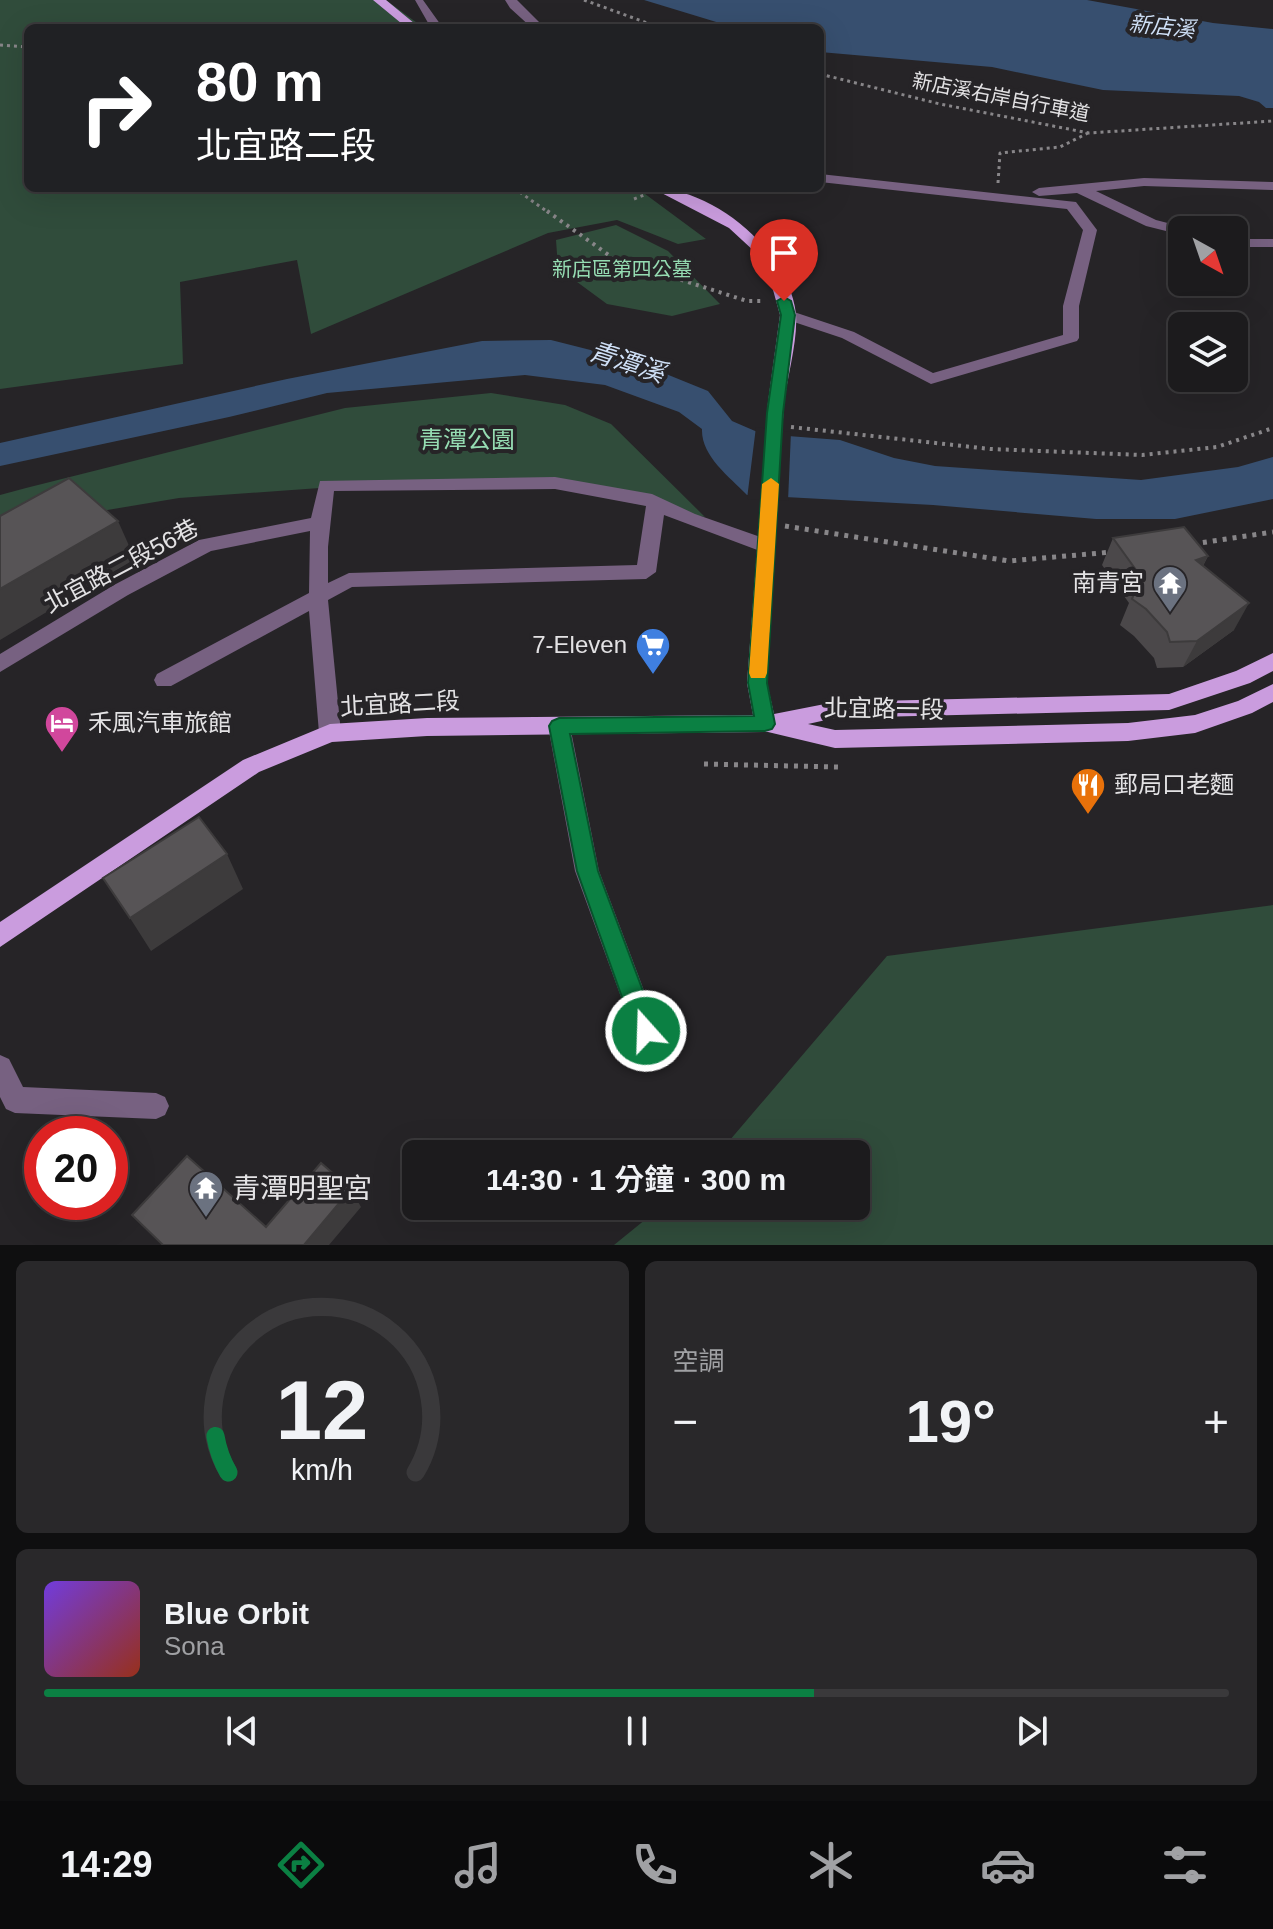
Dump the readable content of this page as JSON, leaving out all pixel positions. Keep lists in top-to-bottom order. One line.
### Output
{"streets":{"main road":["北宜路二段","北宜路一段"],"lane":["北宜路二段56巷"],"path":["新店溪右岸自行車道"]},"crossings":[["北宜路二段","北宜路一段"]],"water":["新店溪","青潭溪"],"parks":["新店區第四公墓","青潭公園"],"places":{"temple":["南青宮","青潭明聖宮"],"supermarket":["7-Eleven"],"hotel":["禾風汽車旅館"],"restaurant":["郵局口老麵"]},"north":"bottom right","page":{"turn":["80 m","北宜路二段"],"limit":"20","trip":"14:30 · 1 分鐘 · 300 m","tile":"空調","heat":["−","19°","+"],"song":["Blue Orbit","Sona"],"tabs":"14:29","gauge":["12","km/h"]}}
